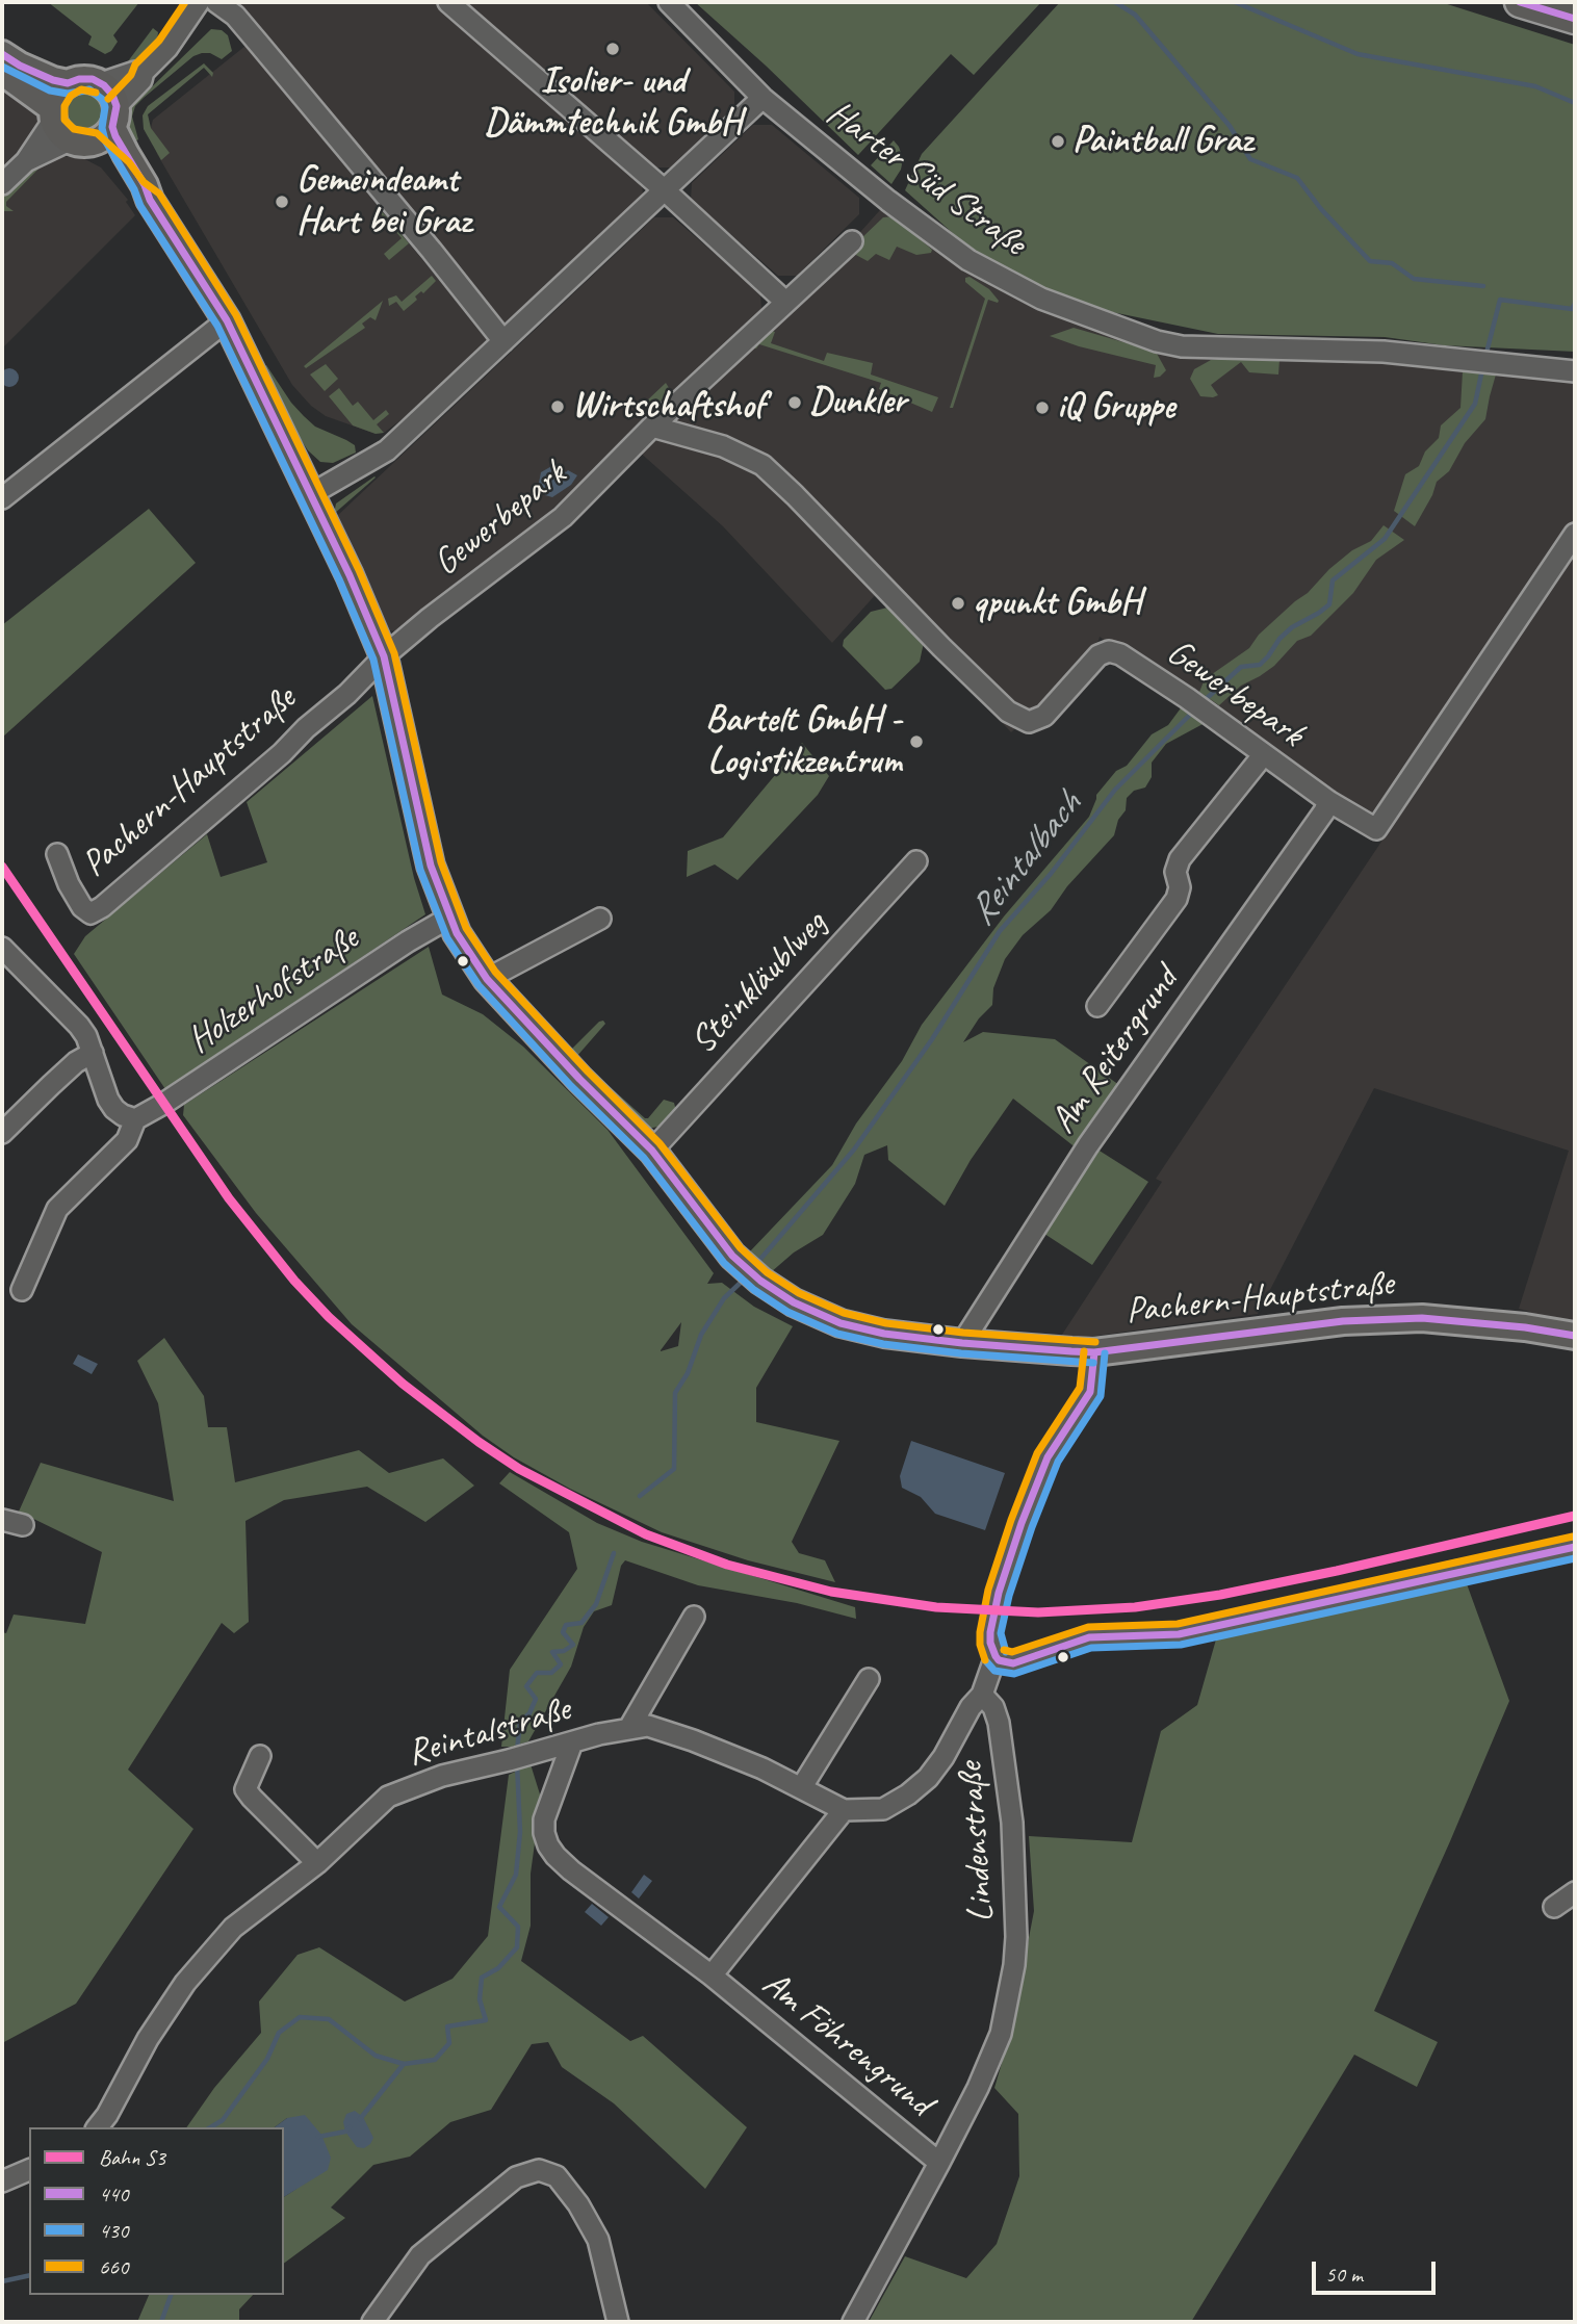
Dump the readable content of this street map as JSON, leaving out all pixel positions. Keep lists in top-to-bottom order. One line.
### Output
{"streets":{"main road":["Pachern-Hauptstraße"],"street":["Harter Süd Straße","Gewerbepark","Steinkläublweg","Holzerhofstraße","Am Reitergrund","Reintalstraße","Lindenstraße","Am Föhrengrund"]},"crossings":[["Gewerbepark","Pachern-Hauptstraße"],["Gewerbepark","Am Reitergrund"],["Pachern-Hauptstraße","Steinkläublweg"],["Pachern-Hauptstraße","Holzerhofstraße"],["Pachern-Hauptstraße","Am Reitergrund"],["Reintalstraße","Lindenstraße"],["Reintalstraße","Am Föhrengrund"],["Lindenstraße","Am Föhrengrund"]],"water":["Reintalbach"],"places":["Isolier- und Dämmtechnik GmbH","Paintball Graz","Gemeindeamt Hart bei Graz","Dunkler","Wirtschaftshof","iQ Gruppe","qpunkt GmbH","Bartelt GmbH - Logistikzentrum"],"lines":["transit line 440","transit line 660","transit line 430","rail line S3"],"legend":["Bahn S3","440","430","660"],"scale_bar":"50 m"}
